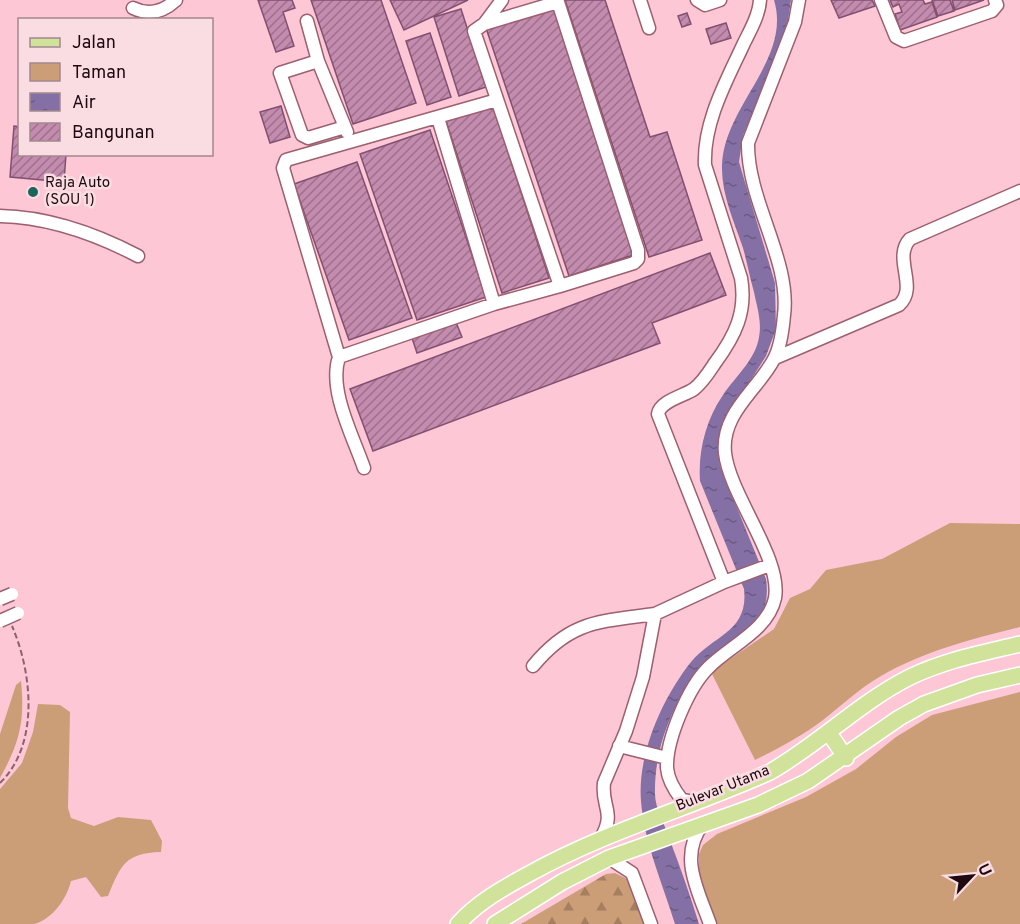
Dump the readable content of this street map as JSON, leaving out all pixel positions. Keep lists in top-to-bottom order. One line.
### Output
{"streets":{"main road":["Bulevar Utama"]},"places":["Raja Auto (SOU 1)"],"legend":["Jalan","Taman","Air","Bangunan"],"north":"top right"}
